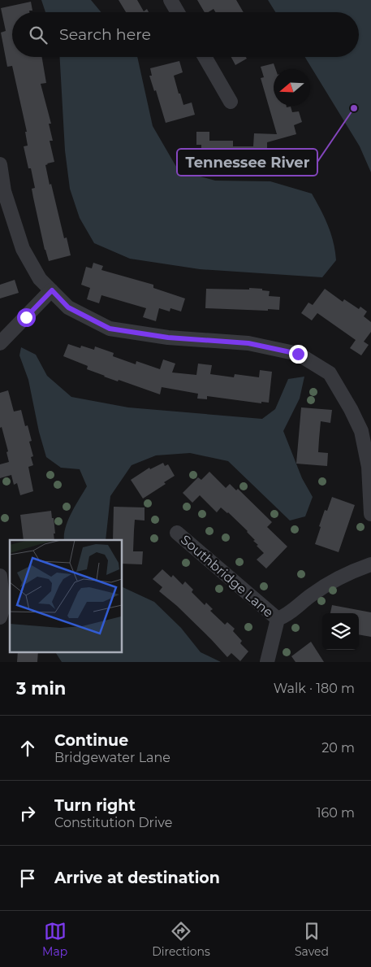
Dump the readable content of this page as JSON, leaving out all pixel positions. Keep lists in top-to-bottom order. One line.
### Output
{"streets":{"street":["Southbridge Lane"]},"places":["Tennessee River"],"north":"left","page":{"search":"Search here","heading":["3 min","Walk · 180 m"],"list":[["Continue","Bridgewater Lane","20 m"],["Turn right","Constitution Drive","160 m"],"Arrive at destination"],"nav":["Map","Directions","Saved"]}}
